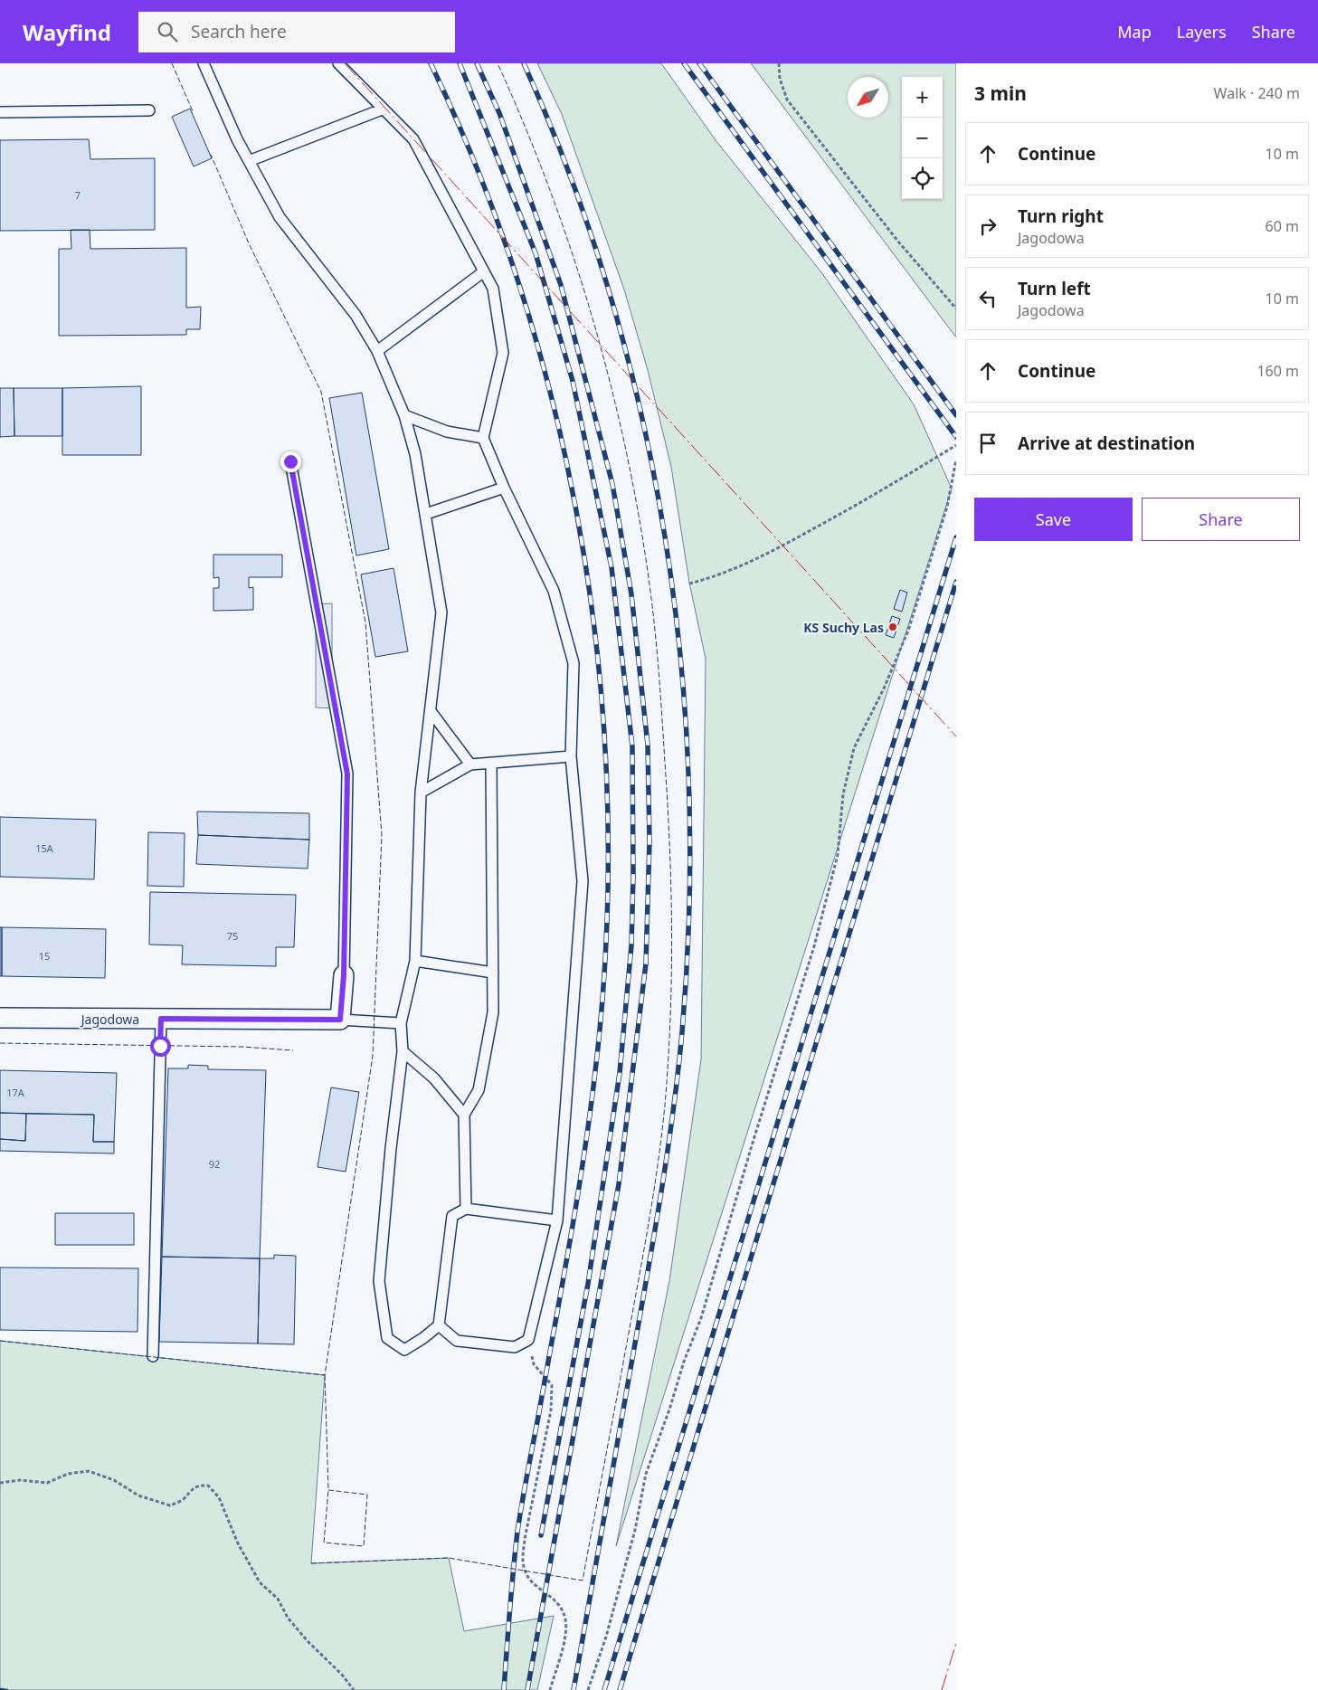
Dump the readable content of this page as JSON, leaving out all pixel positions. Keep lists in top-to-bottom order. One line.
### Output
{"streets":{"street":["Jagodowa"]},"places":["KS Suchy Las"],"house_numbers":["7","15A","75","15","17A","92"],"north":"bottom left","page":{"header":"Wayfind","search":"Search here","nav":["Map","Layers","Share"],"heading":["3 min","Walk · 240 m"],"map_buttons":["+","−"],"list":[["Continue","10 m"],["Turn right","Jagodowa","60 m"],["Turn left","Jagodowa","10 m"],["Continue","160 m"],"Arrive at destination"],"buttons":["Save","Share"]}}
